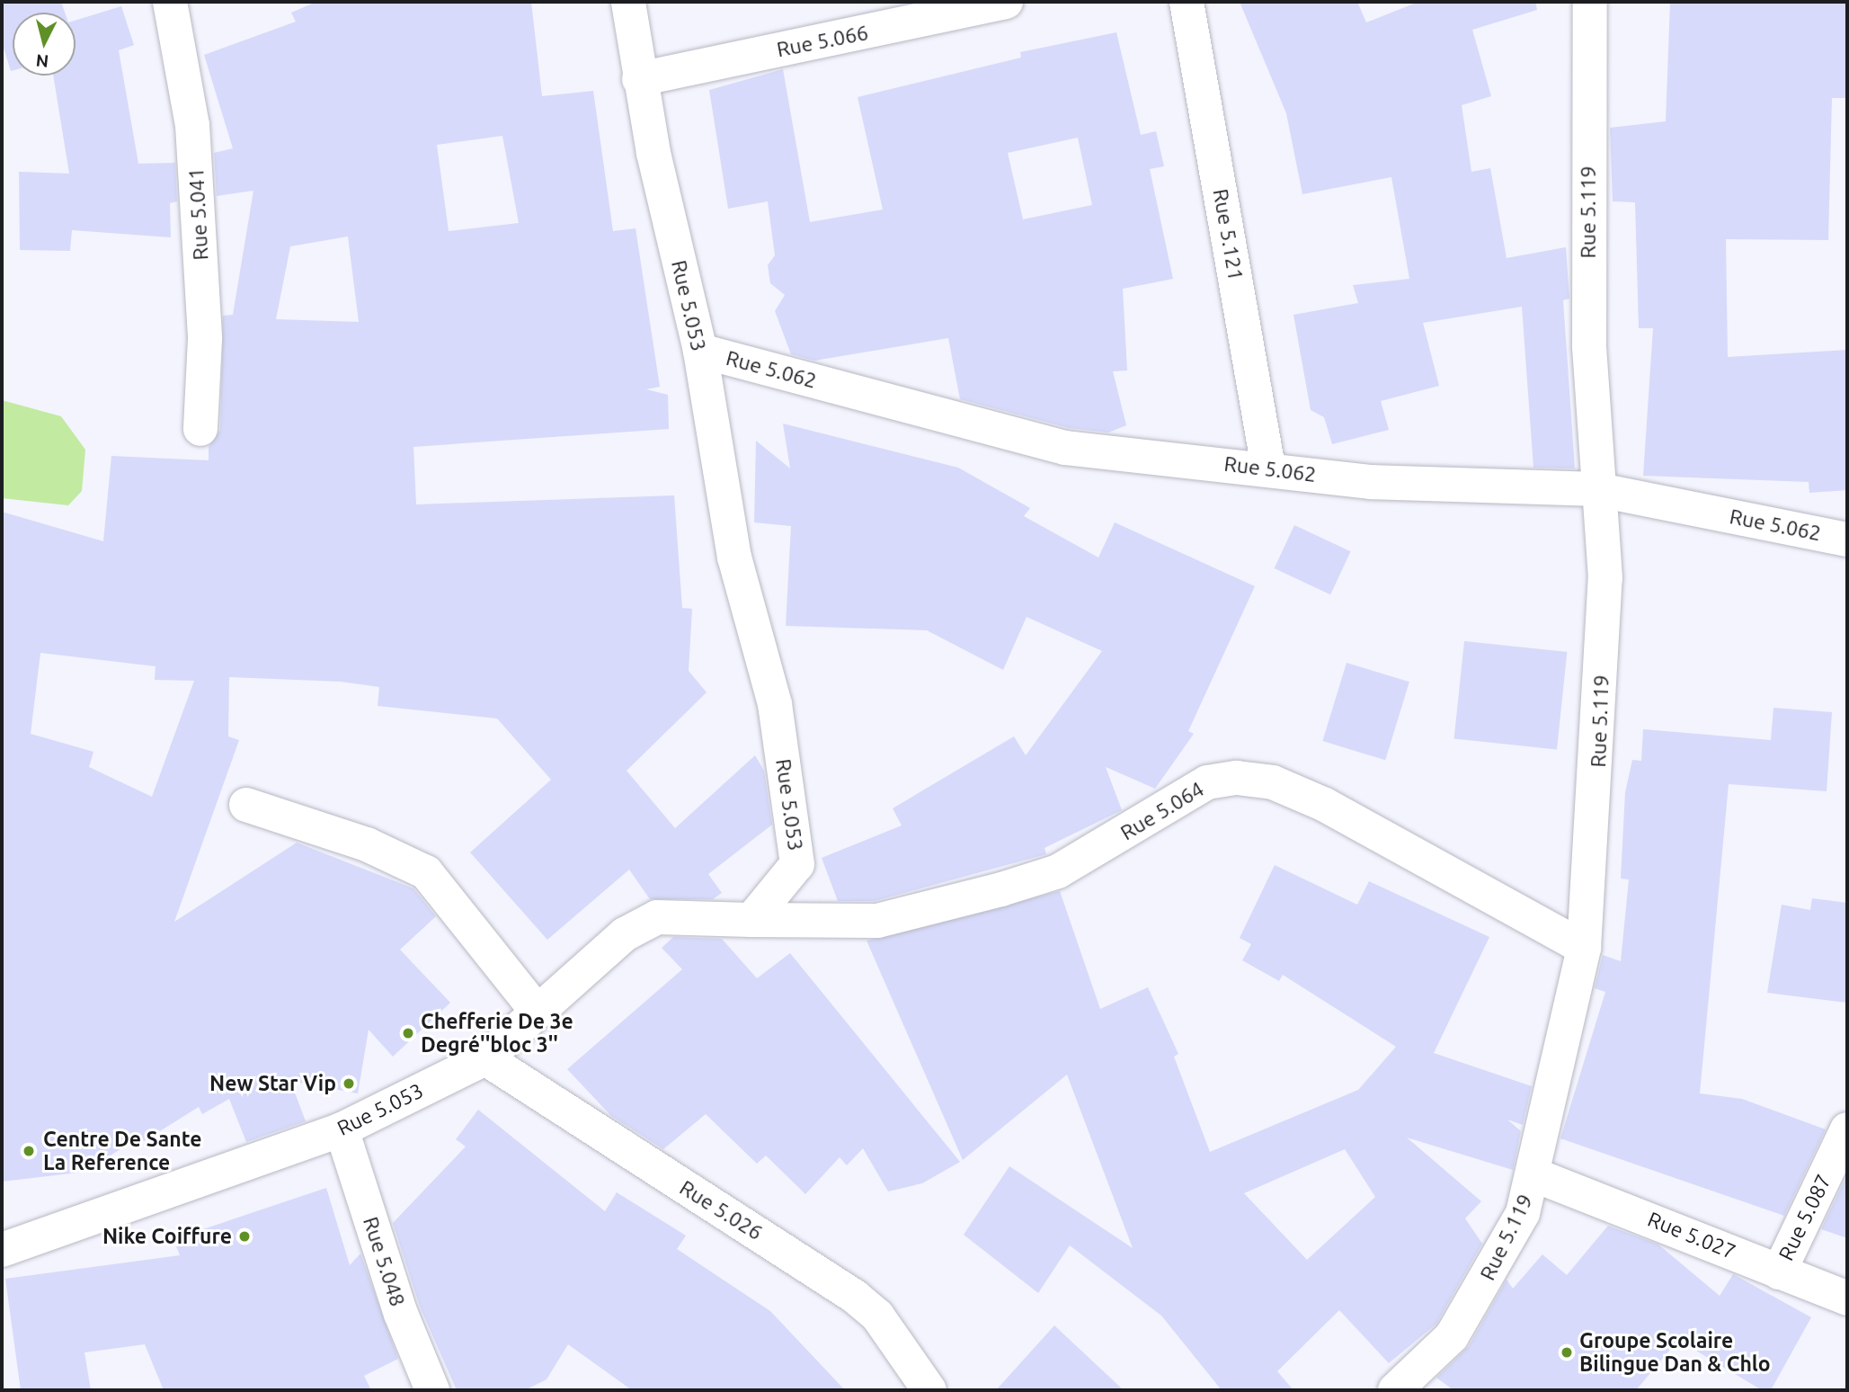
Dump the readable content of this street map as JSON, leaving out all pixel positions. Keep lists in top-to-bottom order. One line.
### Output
{"streets":{"street":["Rue 5.066","Rue 5.119","Rue 5.041","Rue 5.121","Rue 5.053","Rue 5.062","Rue 5.064","Rue 5.026","Rue 5.087","Rue 5.027","Rue 5.048"]},"crossings":[["Rue 5.066","Rue 5.053"],["Rue 5.119","Rue 5.062"],["Rue 5.119","Rue 5.064"],["Rue 5.119","Rue 5.027"],["Rue 5.121","Rue 5.062"],["Rue 5.053","Rue 5.062"],["Rue 5.053","Rue 5.064"],["Rue 5.053","Rue 5.026"],["Rue 5.053","Rue 5.048"],["Rue 5.087","Rue 5.027"]],"places":["Chefferie De 3e Degré''bloc 3''","New Star Vip","Centre De Sante La Reference","Nike Coiffure","Groupe Scolaire Bilingue Dan & Chlo"],"north":"bottom"}
